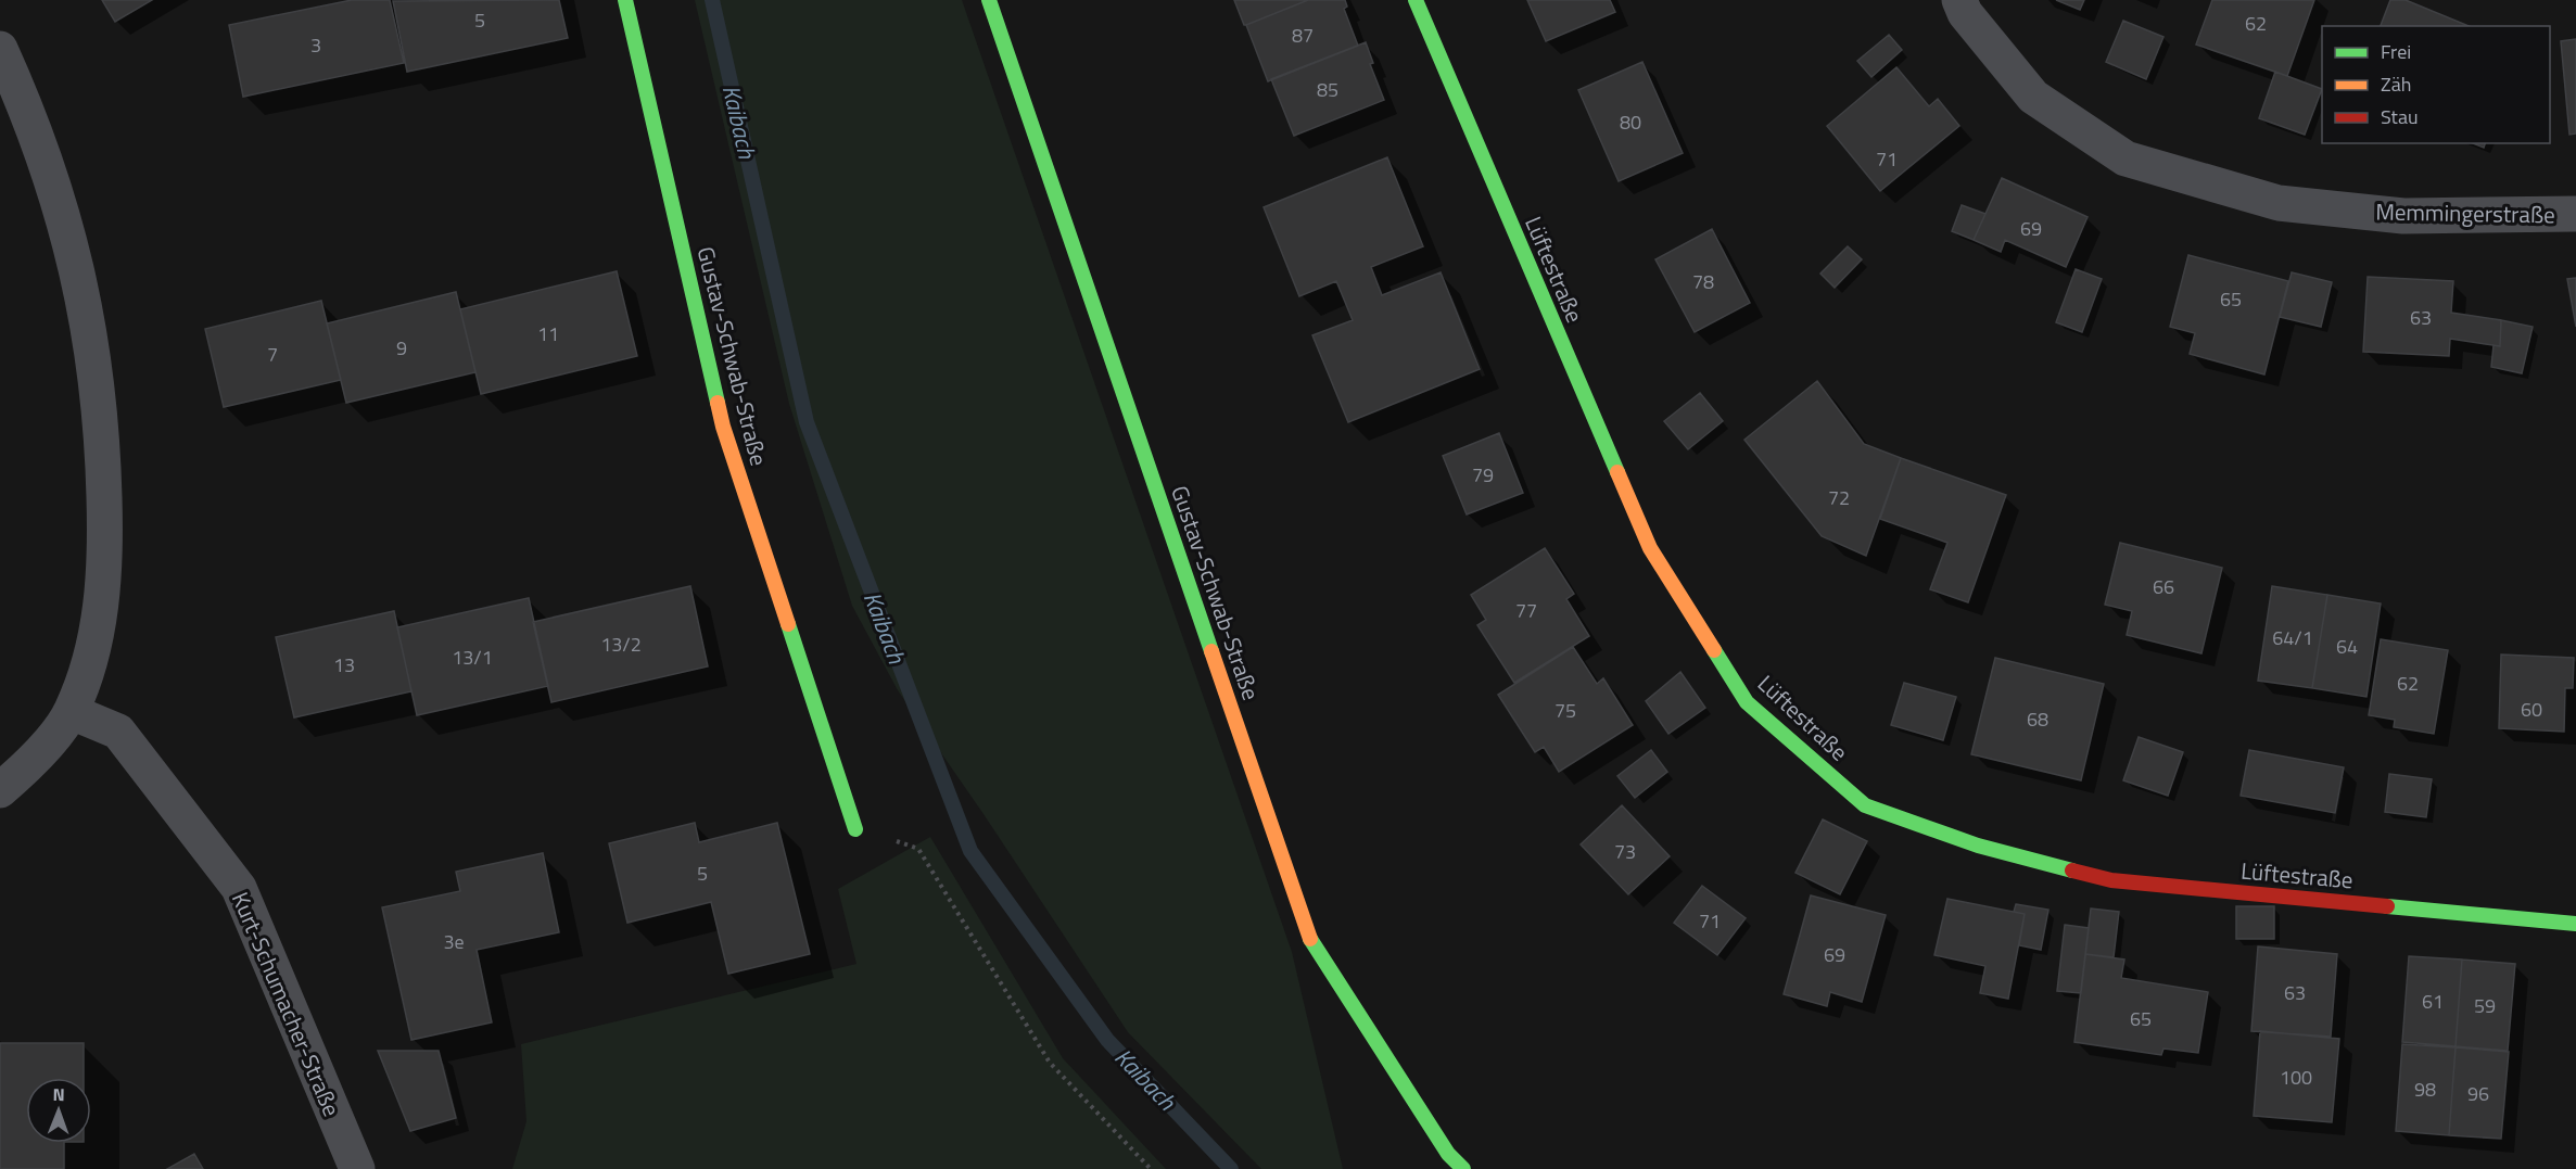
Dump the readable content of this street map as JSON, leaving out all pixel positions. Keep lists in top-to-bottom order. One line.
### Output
{"streets":{"street":["Memmingerstraße","Lüftestraße","Gustav-Schwab-Straße","Kurt-Schumacher-Straße"]},"water":["Kaibach"],"house_numbers":["5","62","87","3","85","80","71","69","78","65","63","11","9","7","79","72","66","77","64/1","13/2","64","13/1","13","62","60","75","68","73","5","71","3e","69","63","61","59","65","100","98","96"],"legend":["Frei","Zäh","Stau"],"north":"top"}
